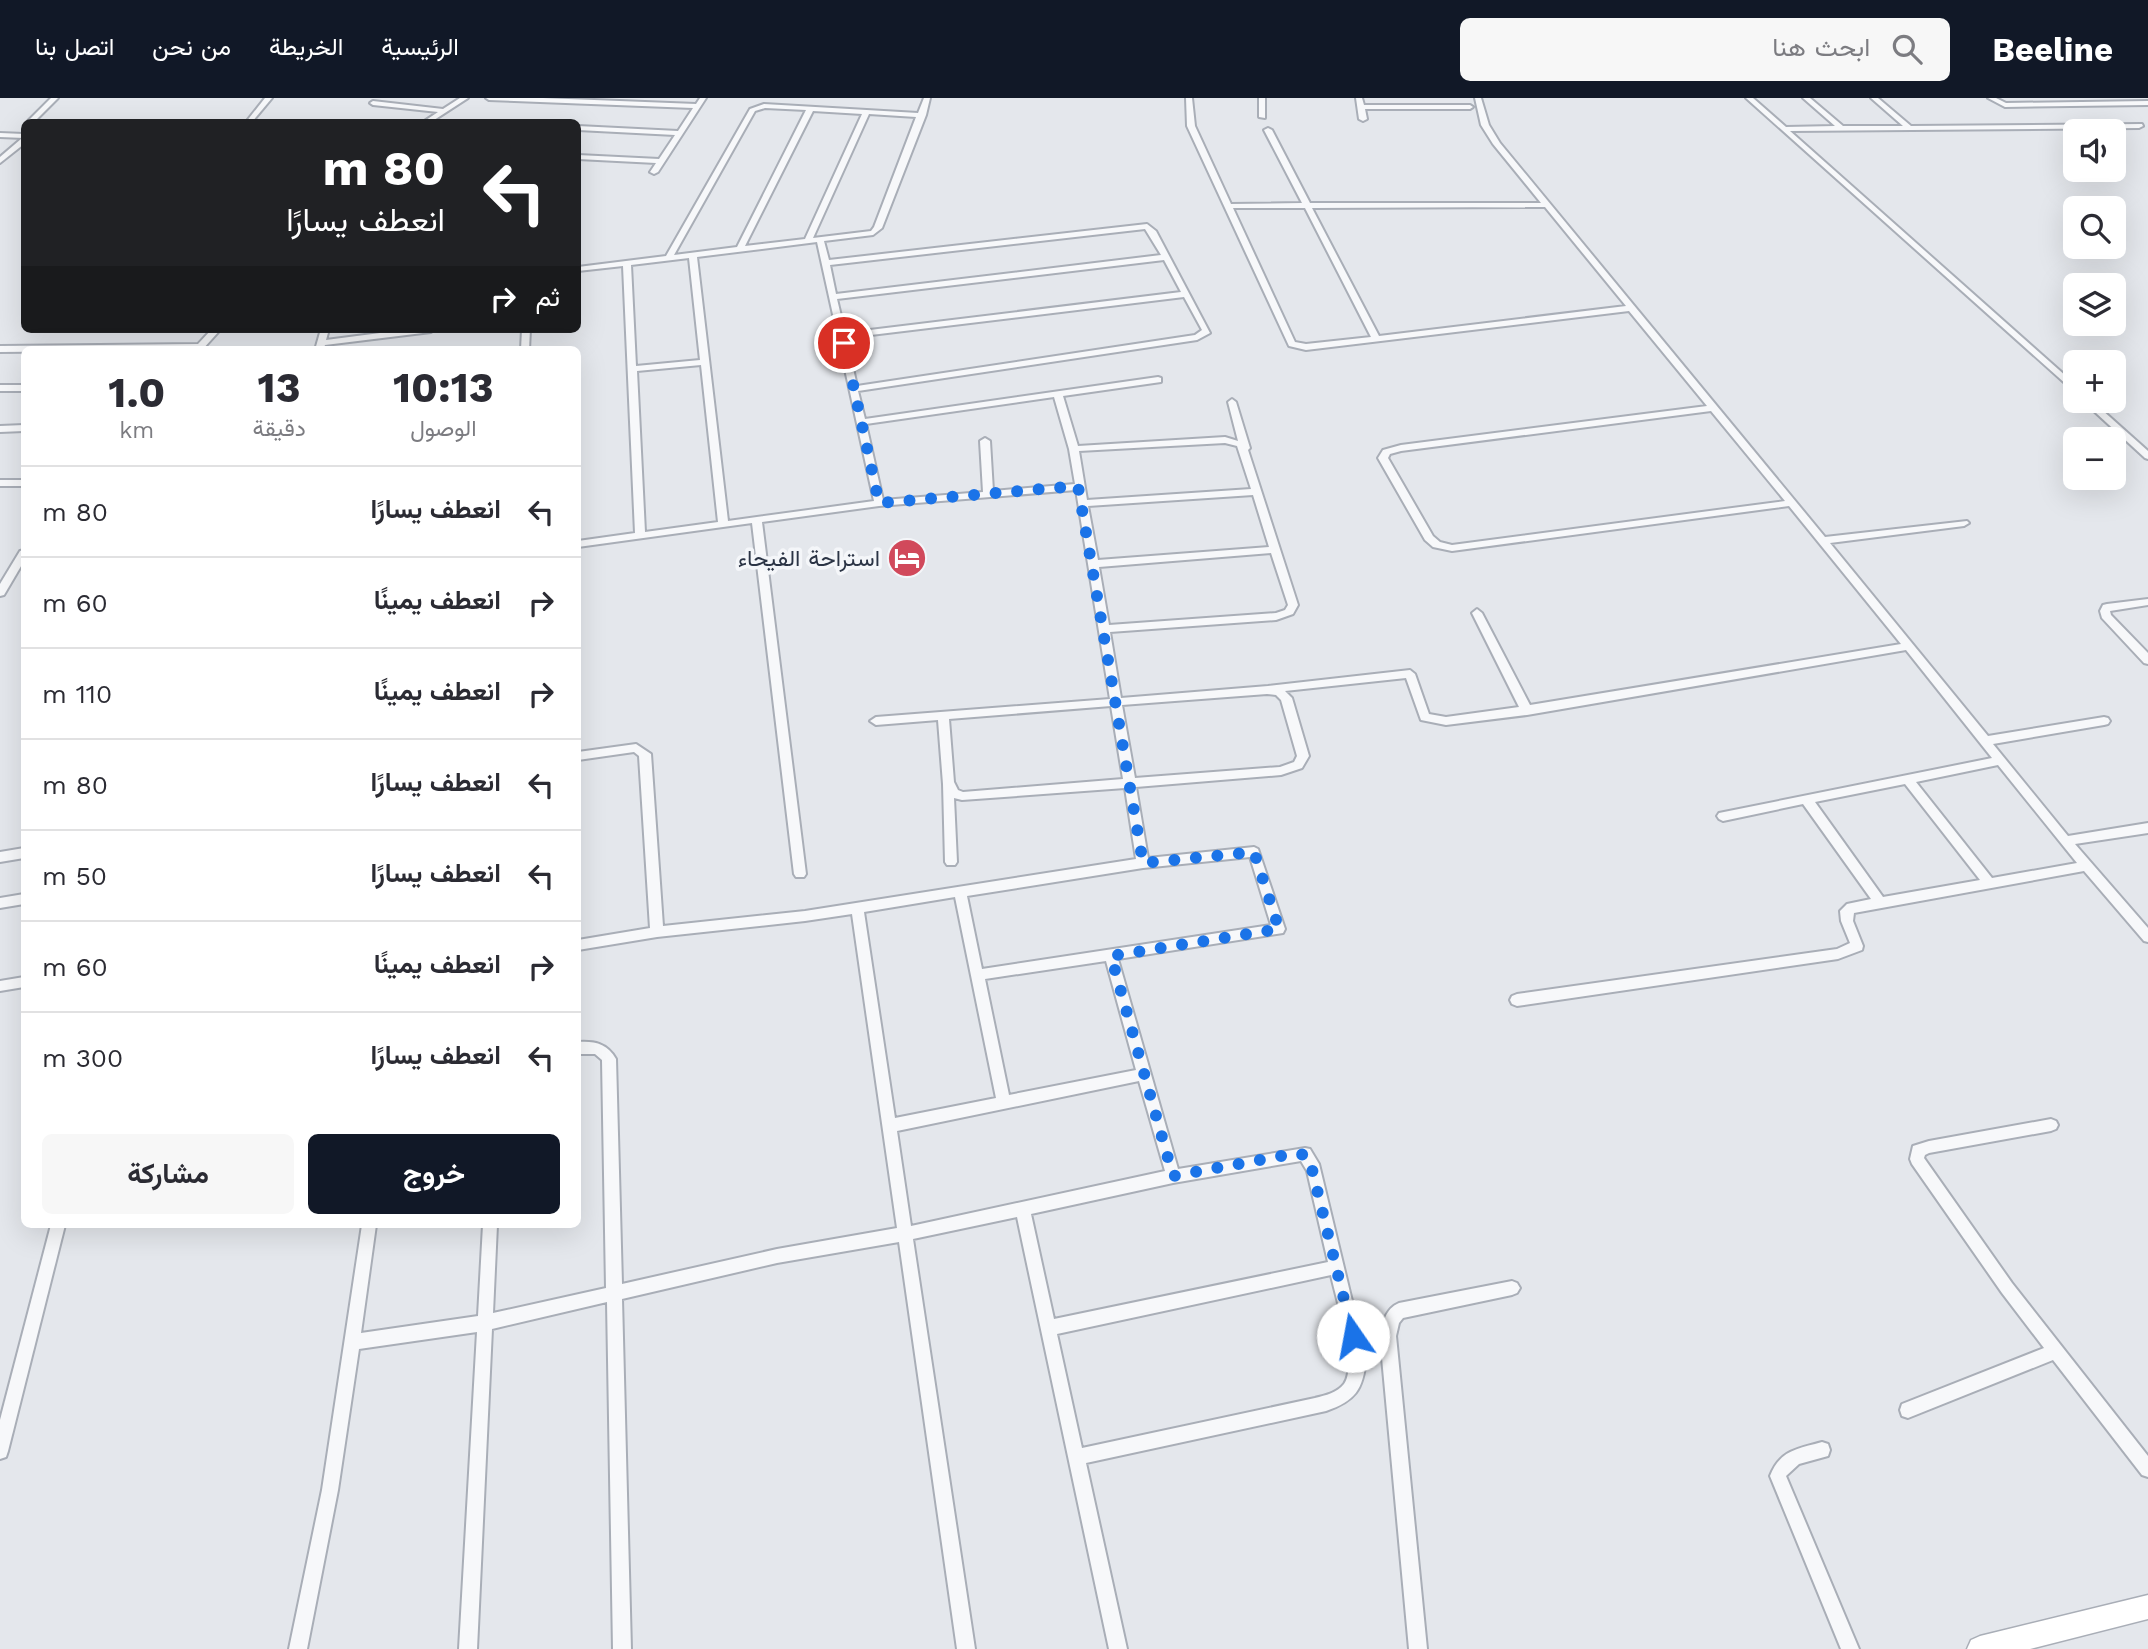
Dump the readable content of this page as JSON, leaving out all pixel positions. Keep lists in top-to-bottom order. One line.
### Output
{"places":{"hotel":["استراحة الفيحاء"]},"page":{"header":"Beeline","search":"ابحث هنا","nav":["الرئيسية","الخريطة","من نحن","اتصل بنا"],"map_buttons":["+","−"],"turn":["80 m","انعطف يسارًا"],"then":"ثم","eta":["10:13","الوصول","13","دقيقة","1.0","km"],"list":[{"name":"انعطف يسارًا","value":"80 m"},{"name":"انعطف يمينًا","value":"60 m"},{"name":"انعطف يمينًا","value":"110 m"},{"name":"انعطف يسارًا","value":"80 m"},{"name":"انعطف يسارًا","value":"50 m"},{"name":"انعطف يمينًا","value":"60 m"},{"name":"انعطف يسارًا","value":"300 m"}],"buttons":["خروج","مشاركة"]}}
